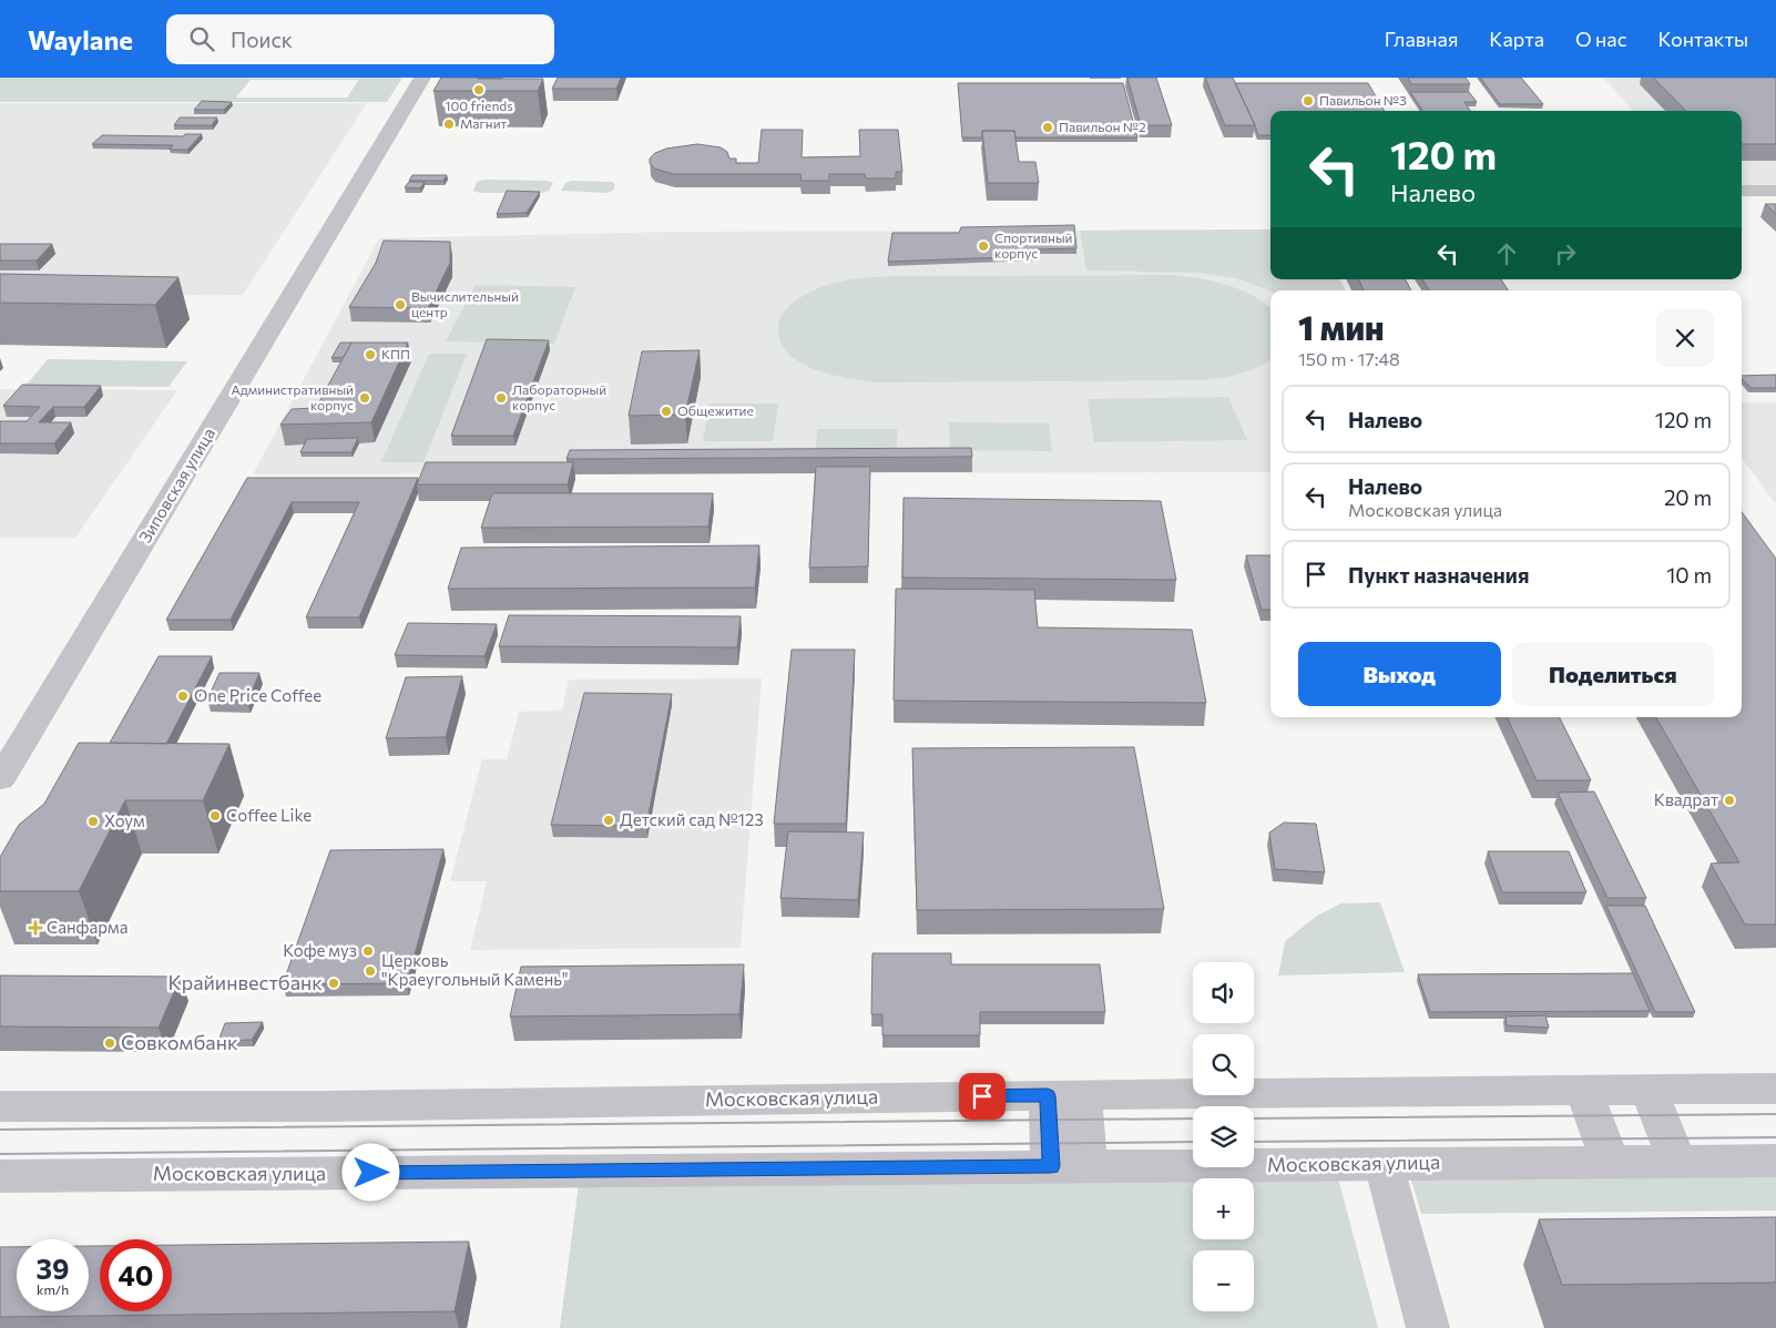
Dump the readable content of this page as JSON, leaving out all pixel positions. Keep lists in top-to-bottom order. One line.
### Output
{"streets":{"street":["Зиповская улица","Московская улица"]},"places":{"other":["100 friends","Павильон №3","Магнит","Павильон №2","Спортивный корпус","Вычислительный центр","КПП","Административный корпус","Лабораторный корпус","Общежитие","One Price Coffee","Квадрат","Coffee Like","Детский сад №123","Хоум","Кофе муз","Церковь \"Краеугольный Камень\"","Крайинвестбанк","Совкомбанк"],"health":["Санфарма"]},"page":{"header":"Waylane","search":"Поиск","nav":["Главная","Карта","О нас","Контакты"],"turn":["120 m","Налево"],"heading":["1 мин","150 m · 17:48"],"list":[{"name":"Налево","value":"120 m"},{"name":"Налево","note":"Московская улица","value":"20 m"},{"name":"Пункт назначения","value":"10 m"}],"buttons":["Выход","Поделиться"],"map_buttons":["+","−"],"speed":"39 km/h","limit":"40"}}
